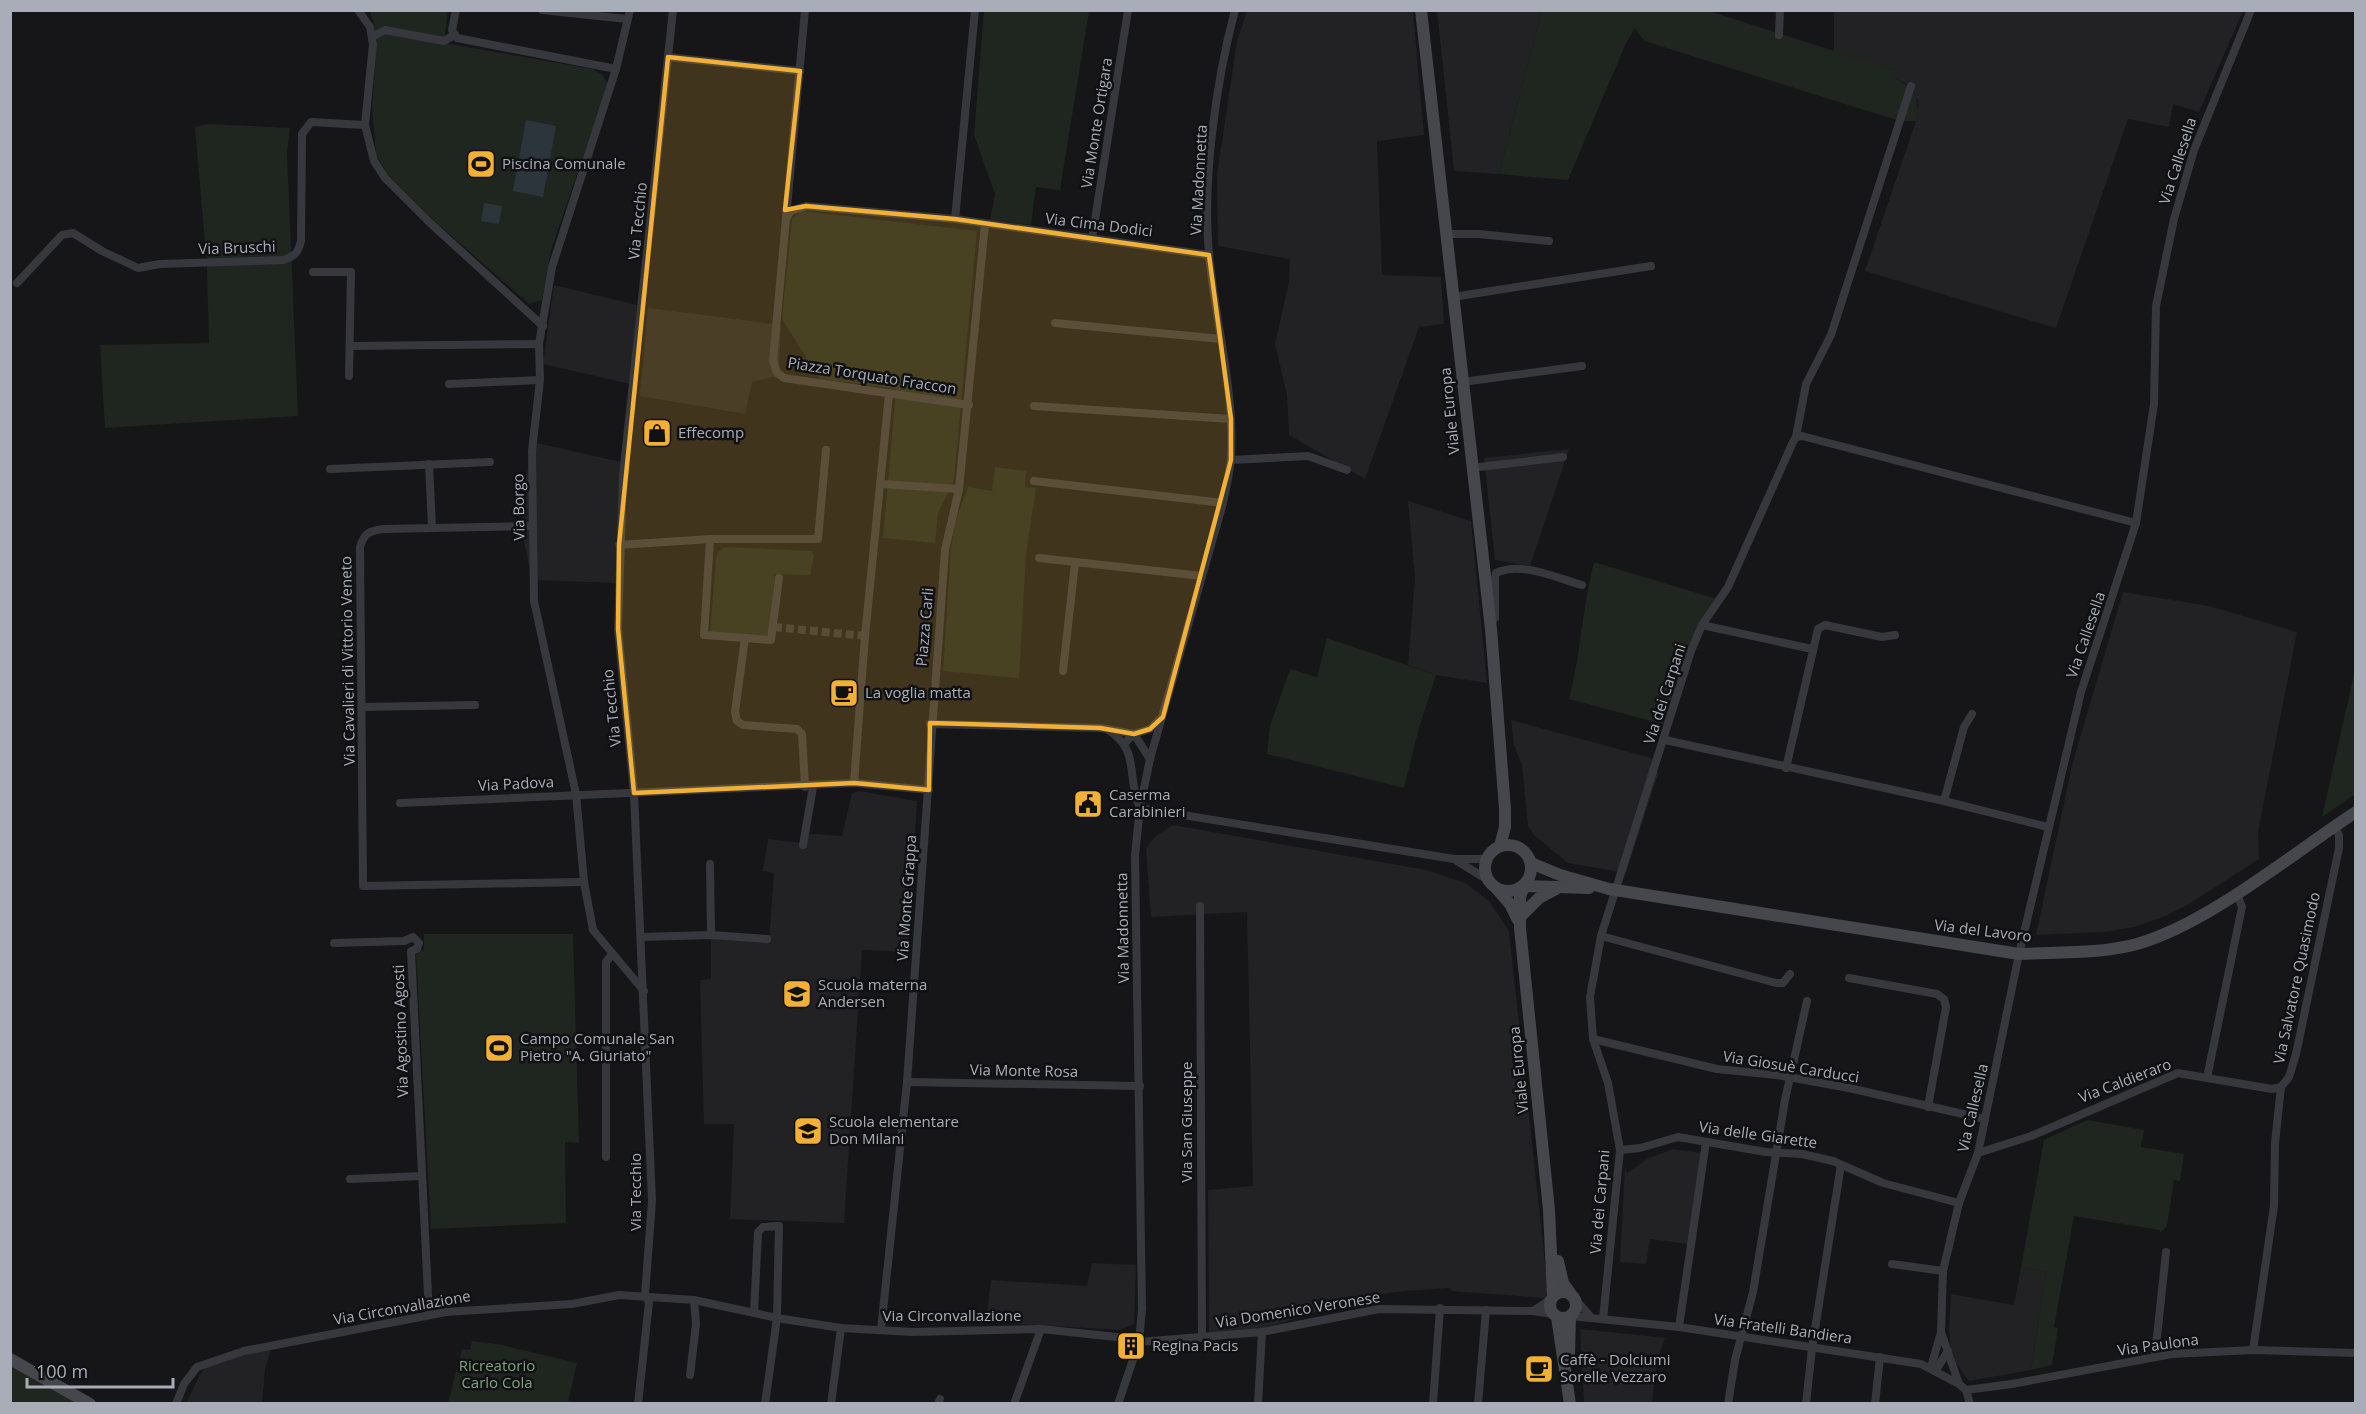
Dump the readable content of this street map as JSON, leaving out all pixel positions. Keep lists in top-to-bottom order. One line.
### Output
{"streets":{"main road":["Viale Europa","Via del Lavoro"],"street":["Via Monte Ortigara","Via Callesella","Via Madonnetta","Via Tecchio","Via Cima Dodici","Via Bruschi","Piazza Torquato Fraccon","Via Borgo","Piazza Carli","Via Cavalieri di Vittorio Veneto","Via dei Carpani","Via Padova","Via Monte Grappa","Via Salvatore Quasimodo","Via Agostino Agosti","Via Giosuè Carducci","Via Monte Rosa","Via Caldieraro","Via San Giuseppe","Via delle Giarette","Via Circonvallazione","Via Domenico Veronese","Via Fratelli Bandiera","Via Paulona"]},"crossings":[["Via Monte Ortigara","Via Cima Dodici"],["Via Callesella","Via del Lavoro"],["Via Callesella","Via Giosuè Carducci"],["Via Callesella","Via Caldieraro"],["Via Callesella","Via delle Giarette"],["Via Callesella","Via Fratelli Bandiera"],["Via Callesella","Via Paulona"],["Via Madonnetta","Via Cima Dodici"],["Via Madonnetta","Via Monte Rosa"],["Via Madonnetta","Via Domenico Veronese"],["Via Tecchio","Via Borgo"],["Via Tecchio","Via Padova"],["Via Tecchio","Via Circonvallazione"],["Via Cima Dodici","Piazza Torquato Fraccon"],["Piazza Torquato Fraccon","Piazza Carli"],["Viale Europa","Via del Lavoro"],["Via Borgo","Via Cavalieri di Vittorio Veneto"],["Via Borgo","Via Padova"],["Piazza Carli","Via Monte Grappa"],["Via dei Carpani","Via del Lavoro"],["Via dei Carpani","Via Giosuè Carducci"],["Via dei Carpani","Via delle Giarette"],["Via dei Carpani","Via Fratelli Bandiera"],["Via Monte Grappa","Via Monte Rosa"],["Via Monte Grappa","Via Circonvallazione"],["Via del Lavoro","Via Salvatore Quasimodo"],["Via Salvatore Quasimodo","Via Caldieraro"],["Via Salvatore Quasimodo","Via Paulona"],["Via Agostino Agosti","Via Circonvallazione"],["Via San Giuseppe","Via Domenico Veronese"],["Via Circonvallazione","Via Domenico Veronese"],["Via Domenico Veronese","Via Fratelli Bandiera"],["Via Fratelli Bandiera","Via Paulona"]],"parks":["Ricreatorio Carlo Cola"],"places":{"sports":["Piscina Comunale","Campo Comunale San Pietro \"A. Giuriato\""],"shop":["Effecomp"],"cafe":["La voglia matta","Caffè - Dolciumi Sorelle Vezzaro"],"public building":["Caserma Carabinieri"],"school or university":["Scuola materna Andersen","Scuola elementare Don Milani"],"building":["Regina Pacis"]},"scale_bar":"100 m"}
